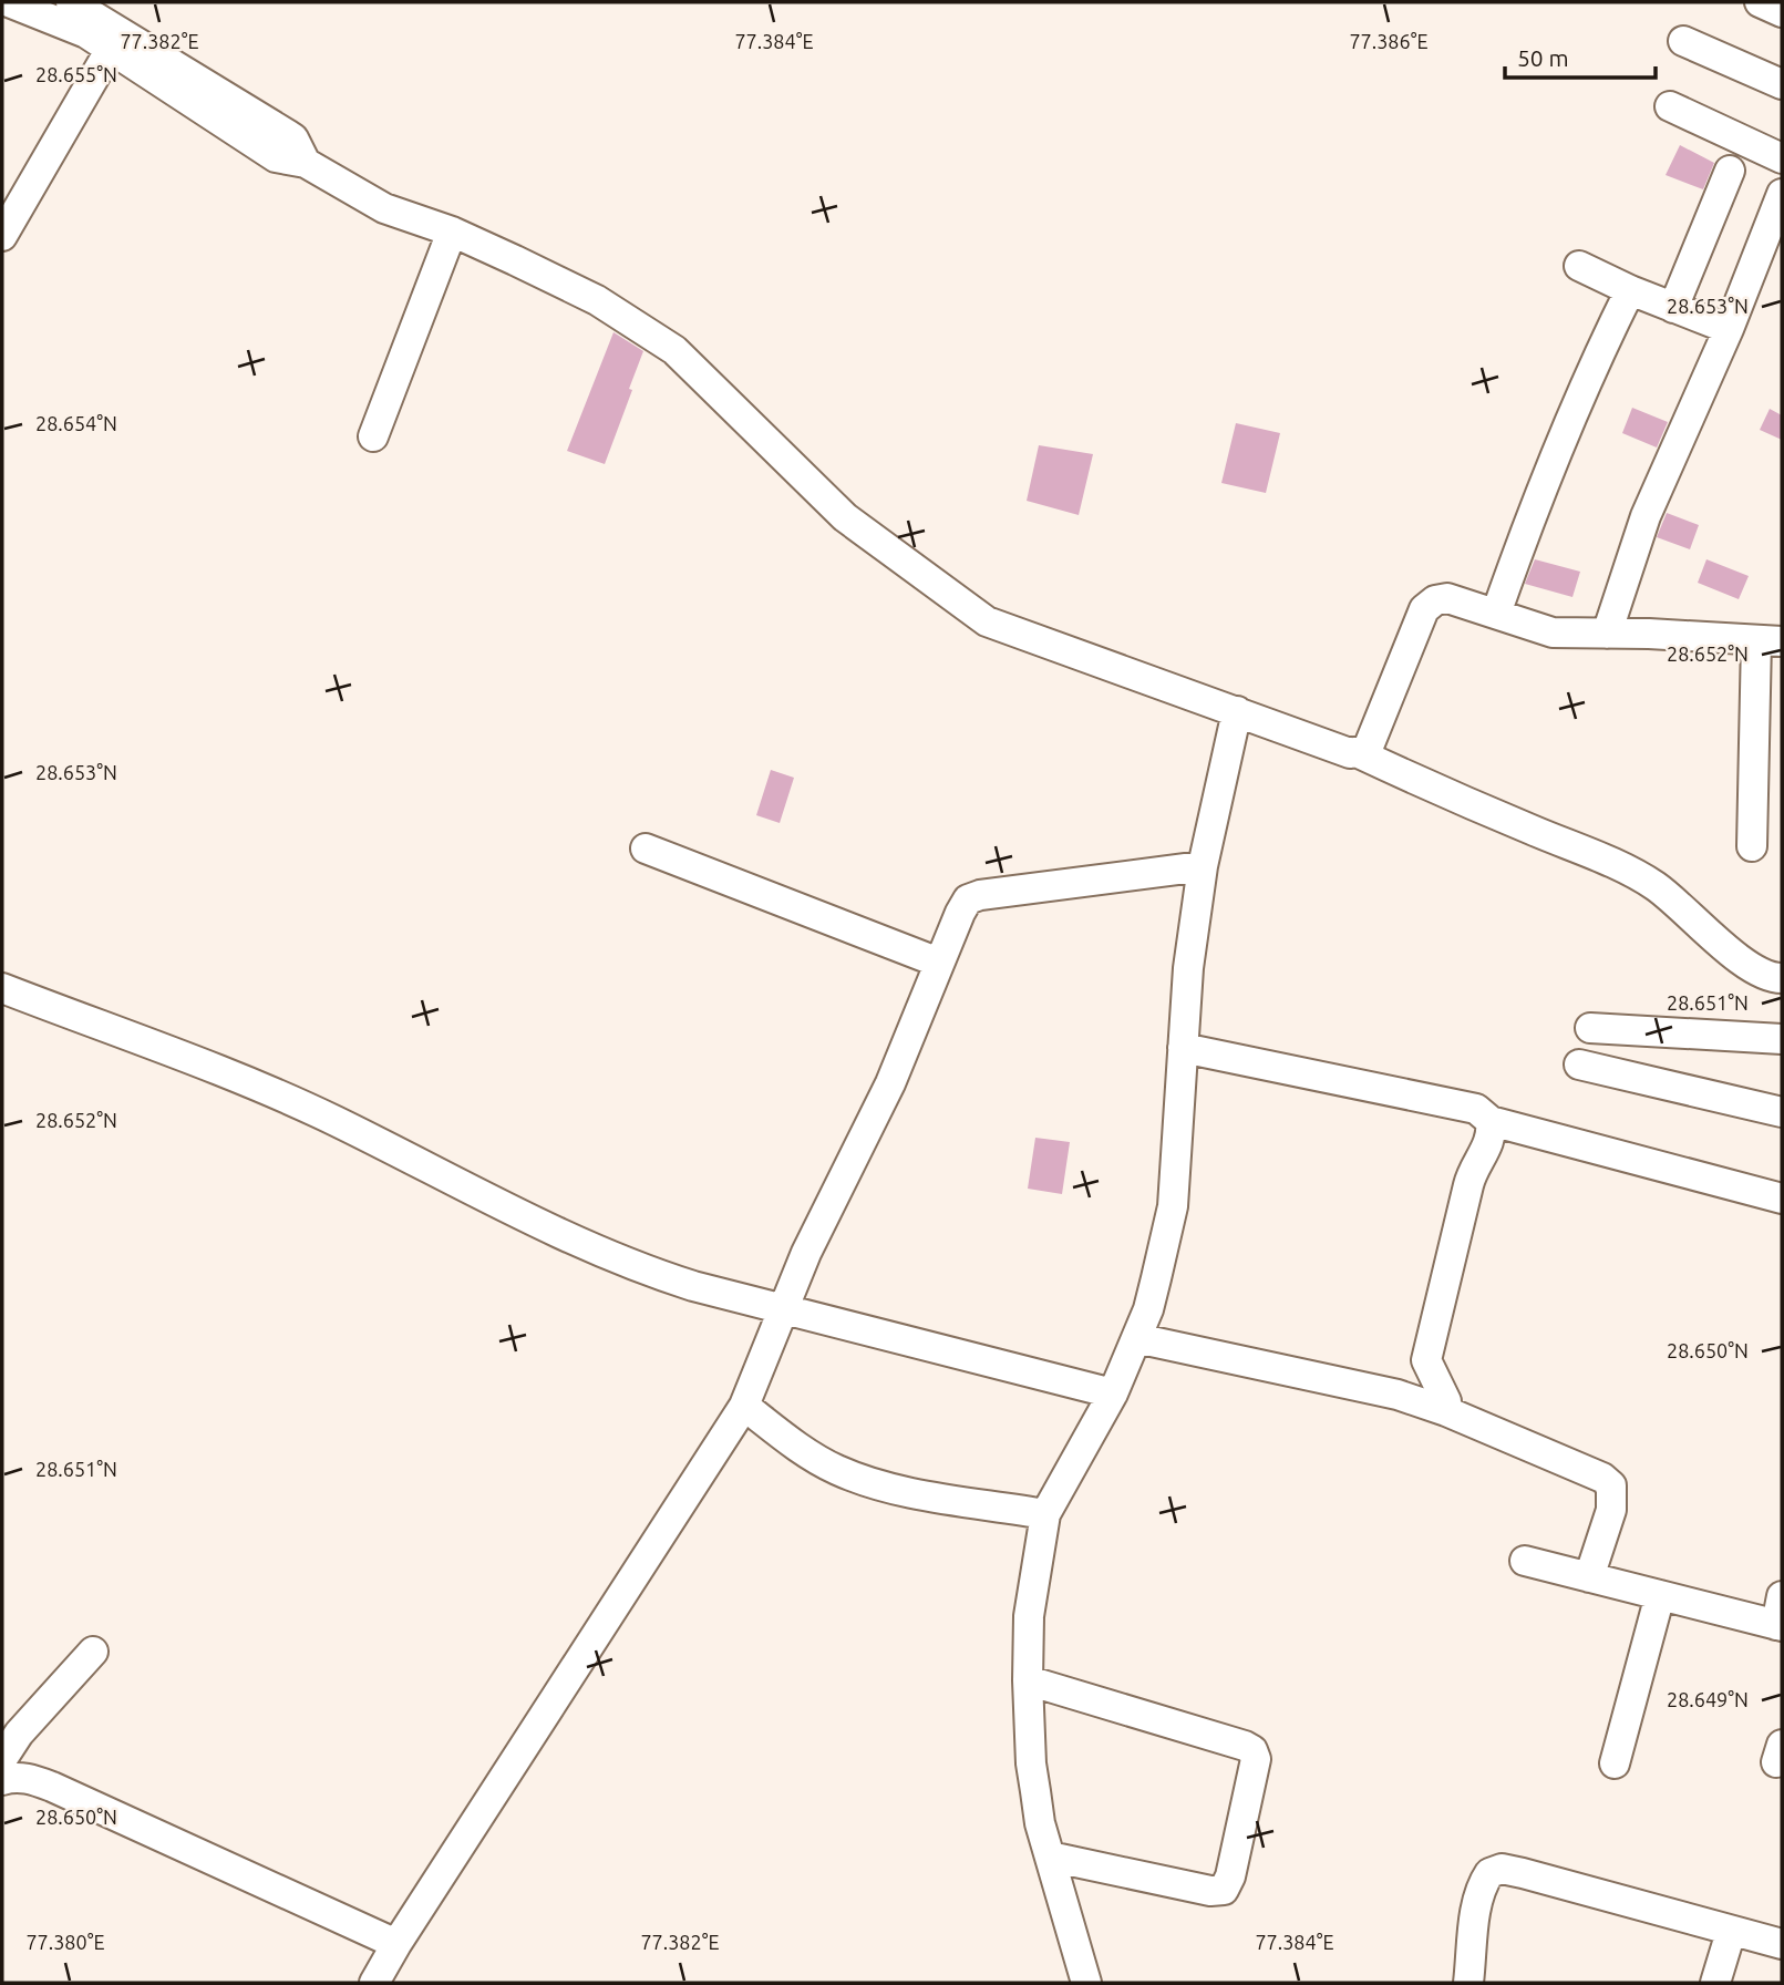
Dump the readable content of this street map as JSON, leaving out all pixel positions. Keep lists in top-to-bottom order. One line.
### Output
{"scale_bar":"50 m","coordinates":["77.382°E","77.384°E","77.386°E","28.655°N","28.653°N","28.654°N","28.652°N","28.651°N","28.650°N","28.649°N","77.380°E"]}
